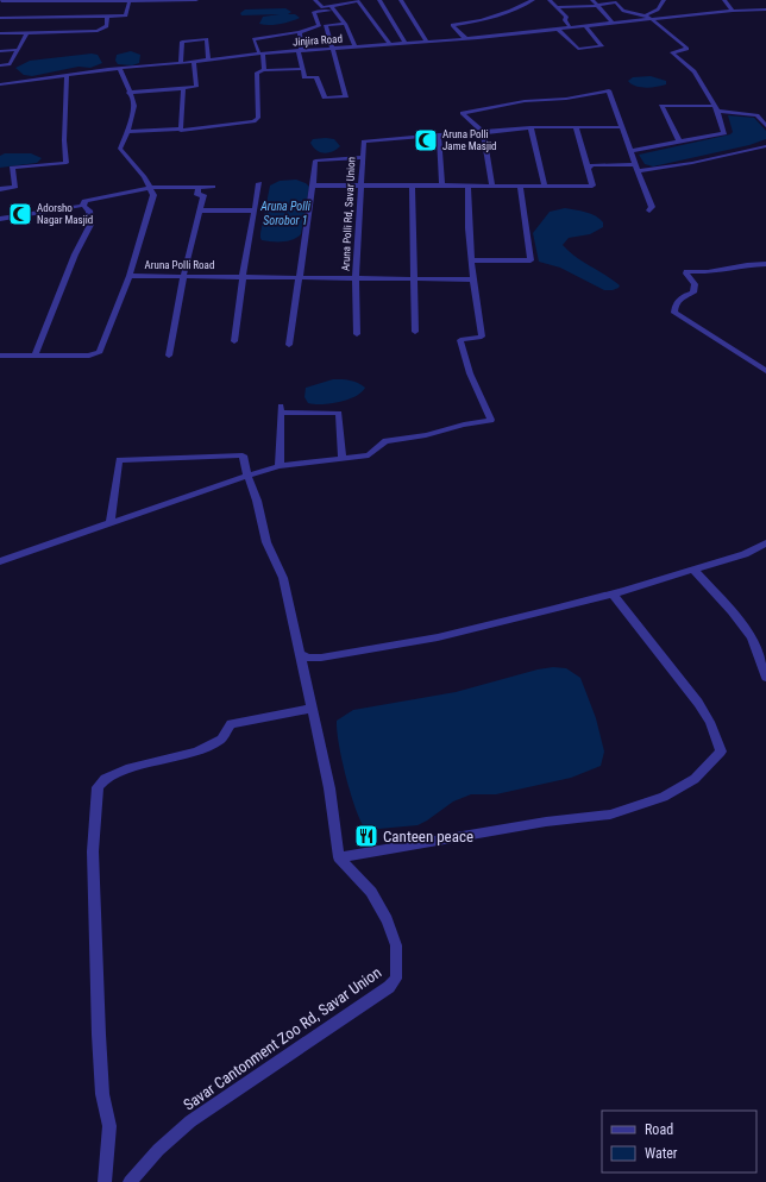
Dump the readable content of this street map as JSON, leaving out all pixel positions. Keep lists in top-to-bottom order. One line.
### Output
{"streets":{"street":["Jinjira Road","Aruna Polli Rd, Savar Union","Aruna Polli Road","Savar Cantonment Zoo Rd, Savar Union"]},"crossings":[["Aruna Polli Rd, Savar Union","Aruna Polli Road"]],"water":["Aruna Polli Sorobor 1"],"places":{"mosque":["Aruna Polli Jame Masjid","Adorsho Nagar Masjid"],"restaurant":["Canteen peace"]},"legend":["Road","Water"]}
